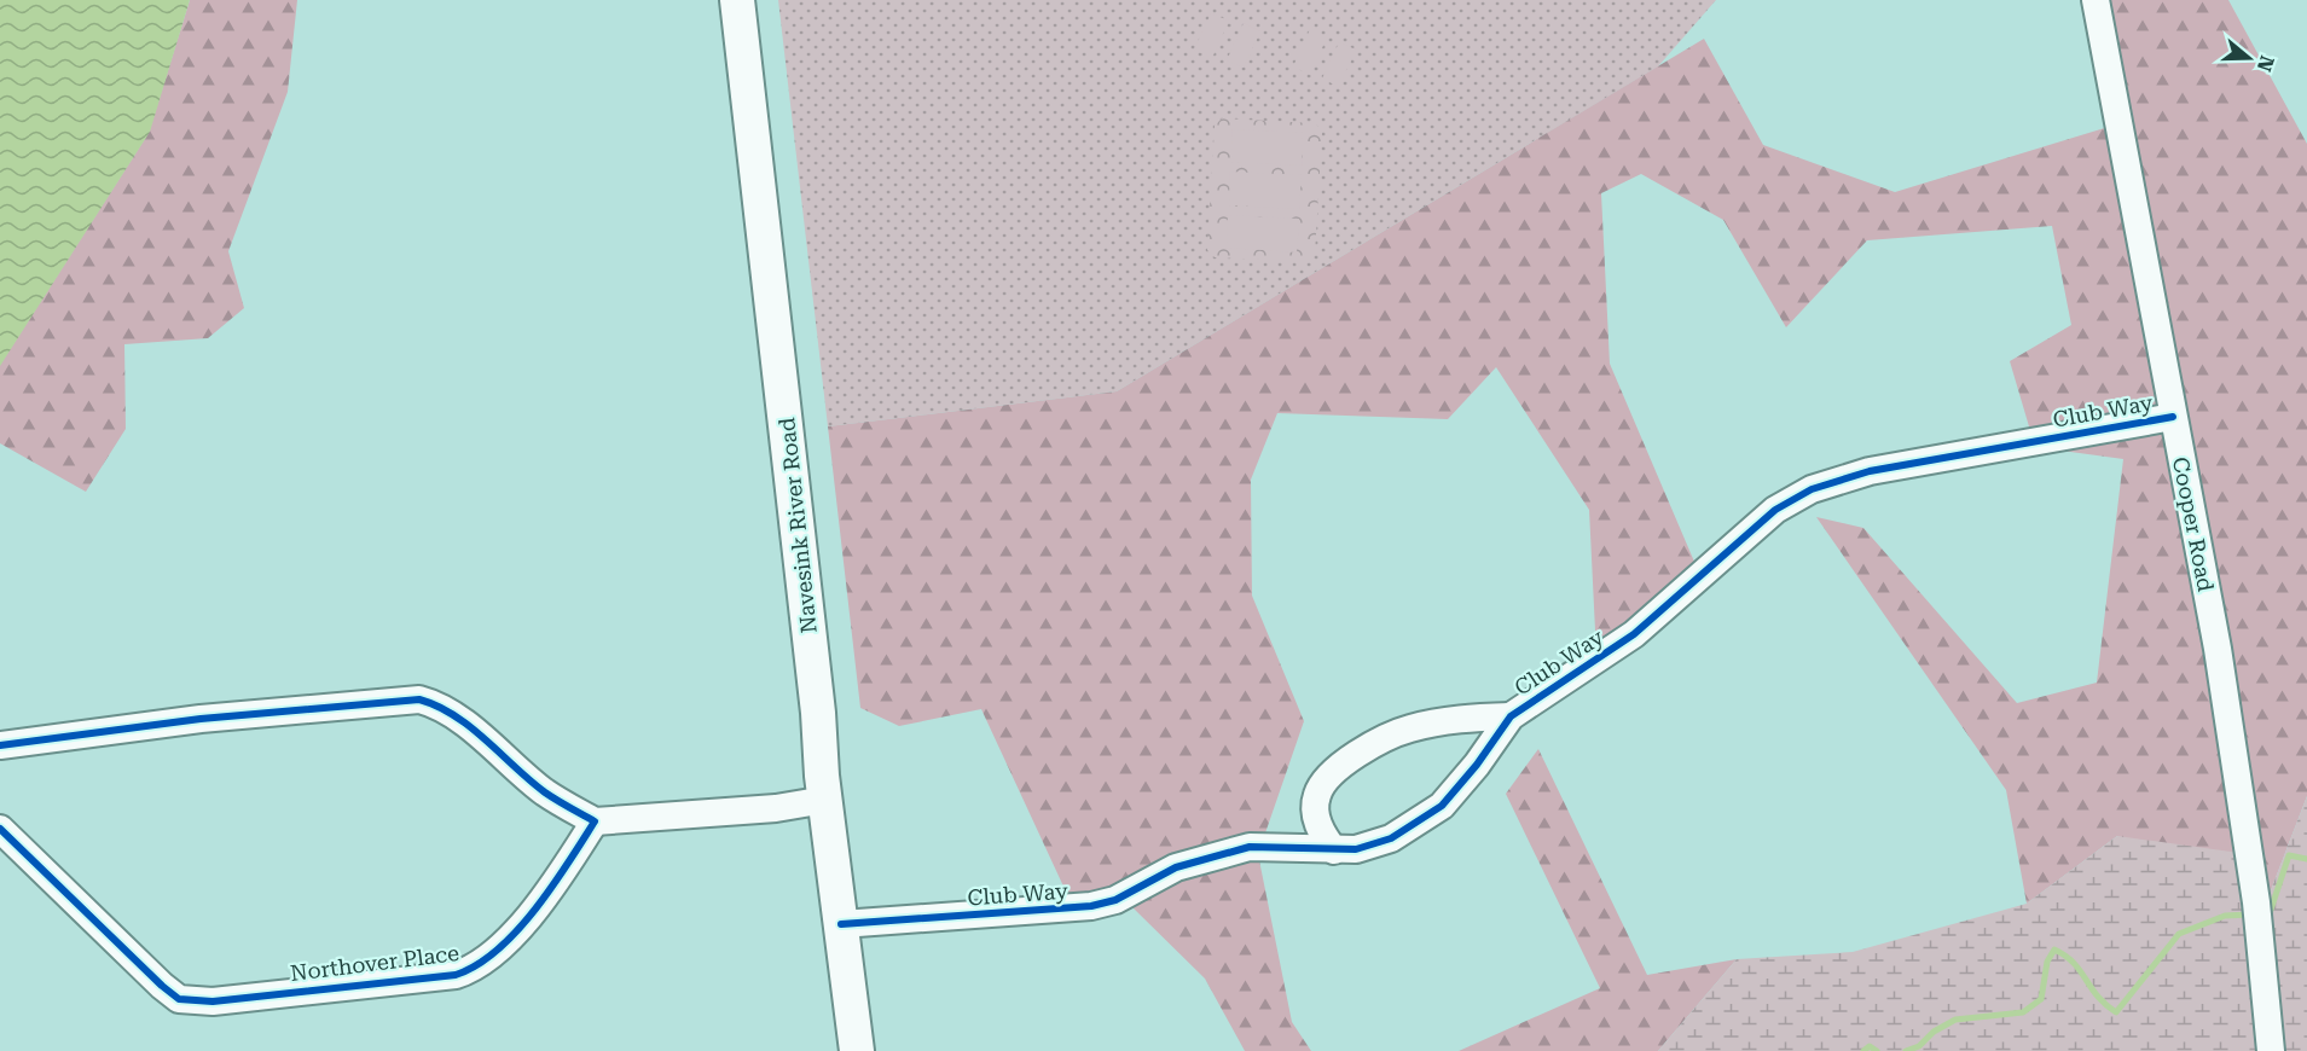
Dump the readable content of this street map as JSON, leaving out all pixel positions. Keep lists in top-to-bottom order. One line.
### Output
{"streets":{"main road":["Navesink River Road"],"street":["Club Way","Cooper Road","Northover Place"]},"crossings":[["Club Way","Cooper Road"],["Club Way","Navesink River Road"]],"north":"right"}
